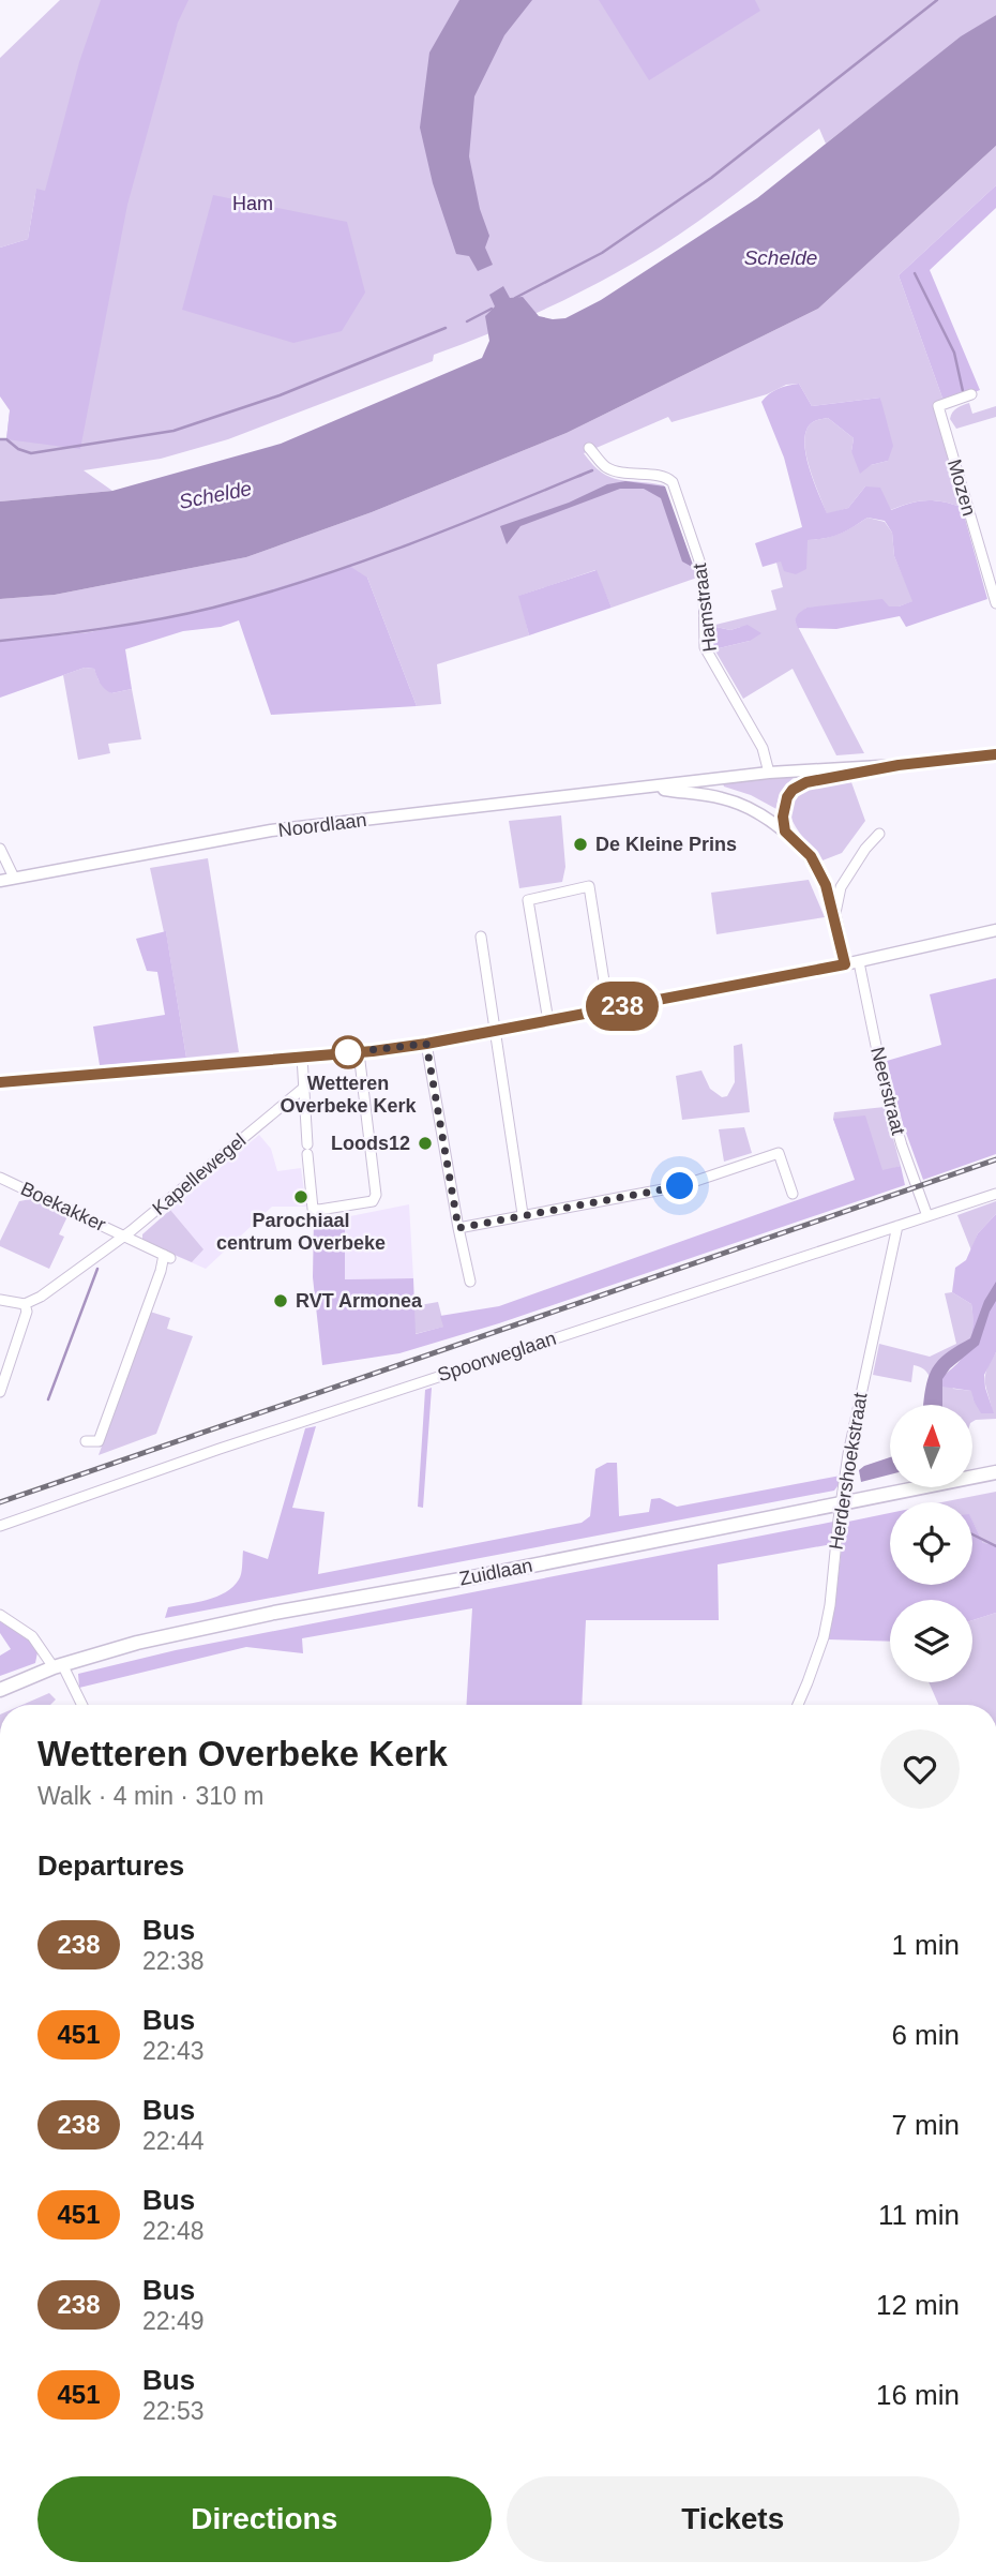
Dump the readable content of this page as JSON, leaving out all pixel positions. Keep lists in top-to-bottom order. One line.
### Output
{"streets":{"main road":["Zuidlaan"],"street":["Mozen","Hamstraat","Noordlaan","Neerstraat","Kapellewegel","Boekakker","Spoorweglaan","Herdershoekstraat"]},"crossings":[["Hamstraat","Noordlaan"],["Neerstraat","Spoorweglaan"],["Kapellewegel","Boekakker"],["Spoorweglaan","Herdershoekstraat"],["Herdershoekstraat","Zuidlaan"]],"water":["Schelde"],"parks":["Ham"],"places":["De Kleine Prins","Wetteren Overbeke Kerk","Loods12","Parochiaal centrum Overbeke","RVT Armonea"],"lines":["bus line 238"],"north":"top","page":{"on_map":"238","heading":[["Wetteren Overbeke Kerk","Walk · 4 min · 310 m"],"Departures"],"list":[{"mark":"238","name":"Bus","note":"22:38","value":"1 min"},{"mark":"451","name":"Bus","note":"22:43","value":"6 min"},{"mark":"238","name":"Bus","note":"22:44","value":"7 min"},{"mark":"451","name":"Bus","note":"22:48","value":"11 min"},{"mark":"238","name":"Bus","note":"22:49","value":"12 min"},{"mark":"451","name":"Bus","note":"22:53","value":"16 min"}],"buttons":["Directions","Tickets"]}}
